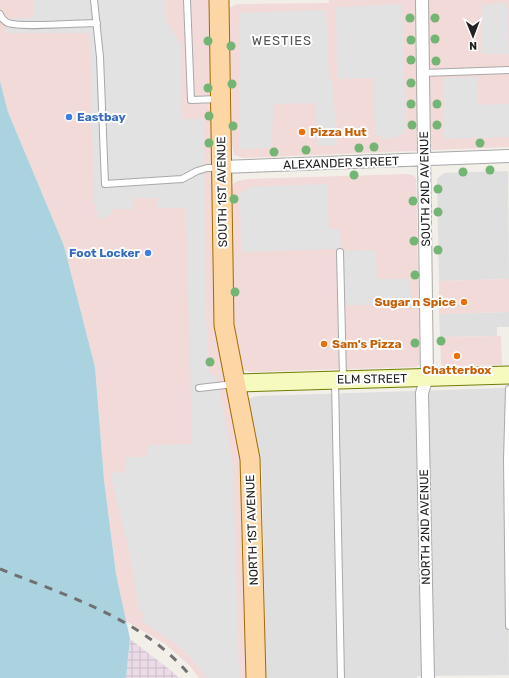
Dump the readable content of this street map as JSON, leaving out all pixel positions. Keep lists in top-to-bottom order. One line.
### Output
{"streets":{"main road":["SOUTH 1ST AVENUE","NORTH 1ST AVENUE"],"street":["ALEXANDER STREET","SOUTH 2ND AVENUE","ELM STREET","NORTH 2ND AVENUE"]},"crossings":[["ALEXANDER STREET","SOUTH 2ND AVENUE"],["ALEXANDER STREET","SOUTH 1ST AVENUE"],["SOUTH 2ND AVENUE","ELM STREET"],["SOUTH 2ND AVENUE","NORTH 2ND AVENUE"],["SOUTH 1ST AVENUE","ELM STREET"],["SOUTH 1ST AVENUE","NORTH 1ST AVENUE"],["ELM STREET","NORTH 2ND AVENUE"],["ELM STREET","NORTH 1ST AVENUE"]],"districts":["WESTIES"],"places":["Eastbay","Pizza Hut","Foot Locker","Sugar n Spice","Sam's Pizza","Chatterbox"],"north":"bottom"}
